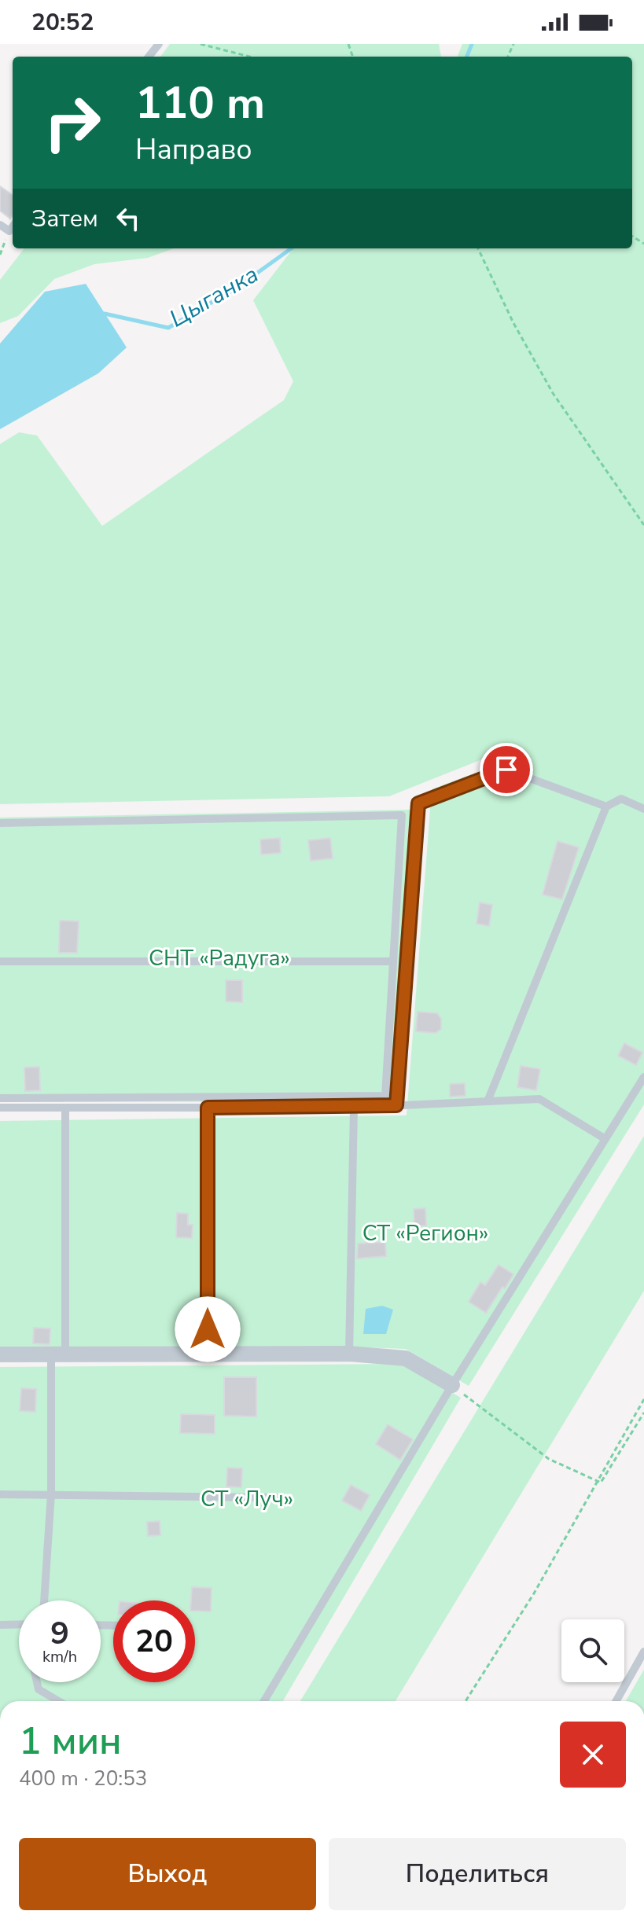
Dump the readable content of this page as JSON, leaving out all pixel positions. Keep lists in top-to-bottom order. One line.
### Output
{"water":["Цыганка"],"parks":["СНТ «Радуга»","СТ «Регион»","СТ «Луч»"],"page":{"status":"20:52","turn":["110 m","Направо"],"then":"Затем","speed":"9 km/h","limit":"20","heading":["1 мин","400 m · 20:53"],"buttons":["Выход","Поделиться"]}}
